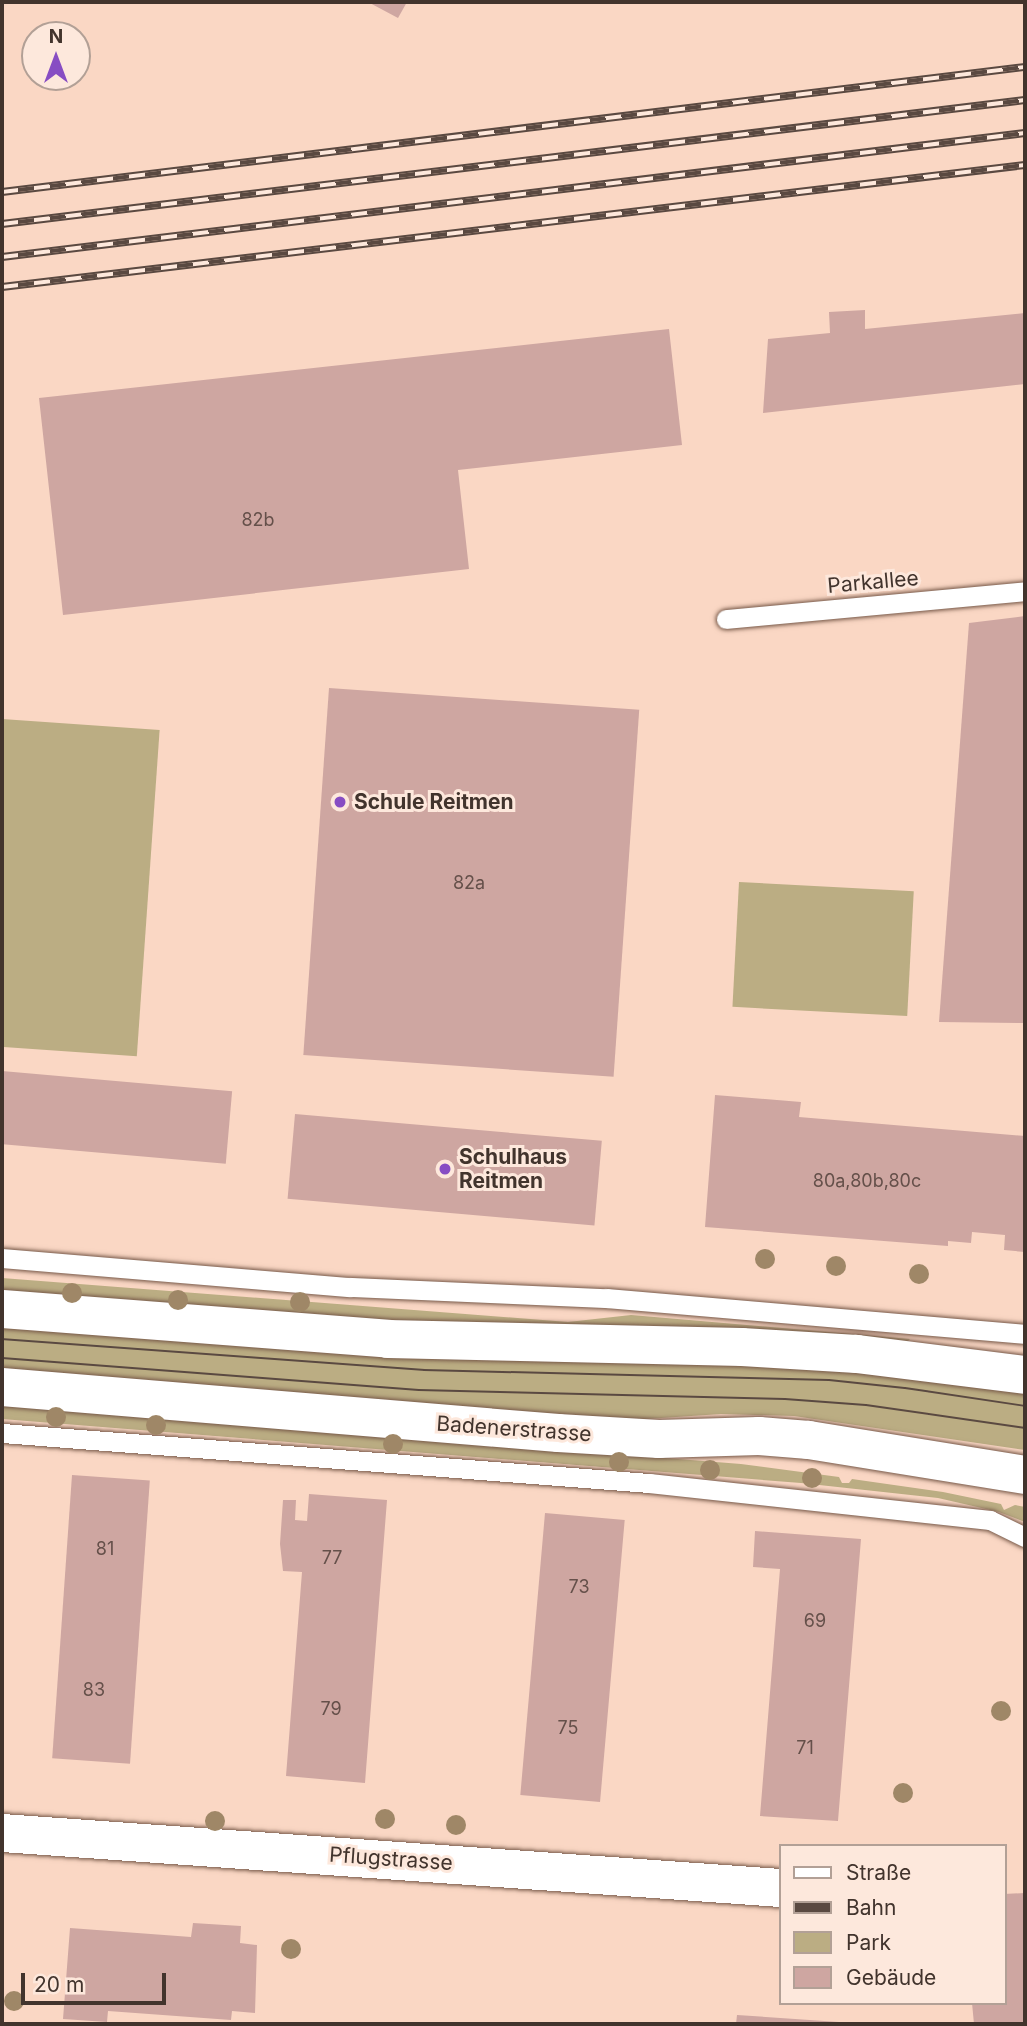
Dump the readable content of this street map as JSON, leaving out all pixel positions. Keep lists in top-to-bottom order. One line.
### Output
{"streets":{"main road":["Badenerstrasse","Pflugstrasse"],"lane":["Parkallee"]},"places":["Schule Reitmen","Schulhaus Reitmen"],"house_numbers":["82b","82a","80a,80b,80c","81","77","73","69","83","79","75","71"],"legend":["Straße","Bahn","Park","Gebäude"],"scale_bar":"20 m","north":"top"}
